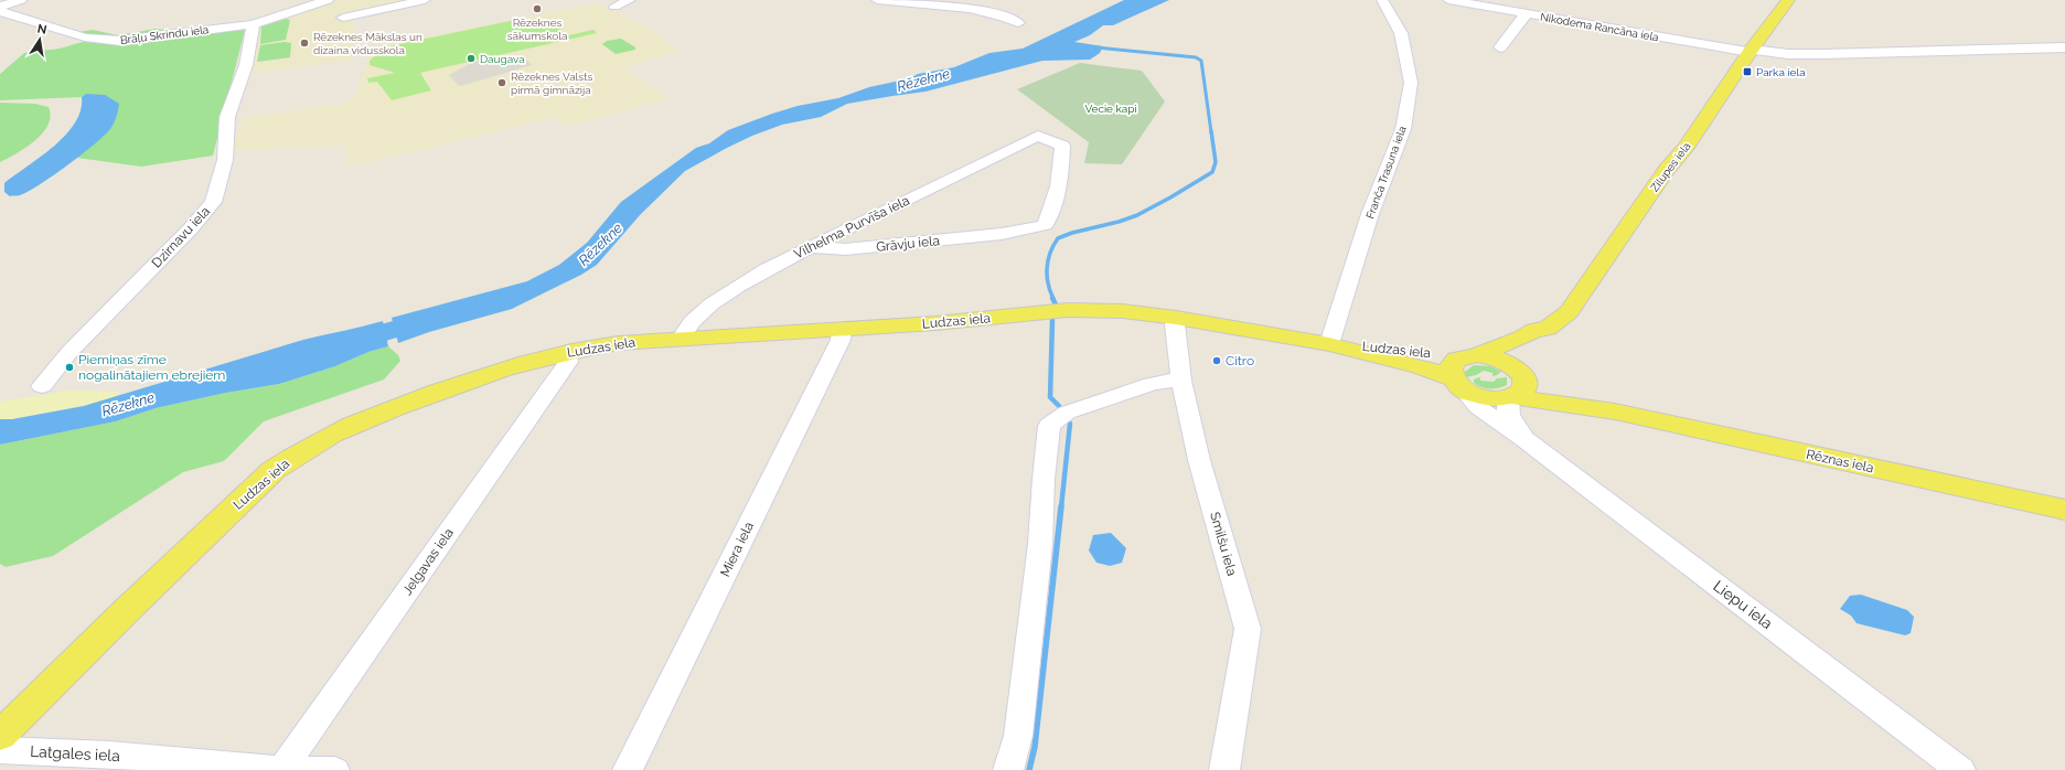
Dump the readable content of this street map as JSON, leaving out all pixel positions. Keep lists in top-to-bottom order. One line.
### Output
{"streets":{"main road":["Zilupes iela","Ludzas iela","Rēznas iela"],"street":["Nikodema Rancāna iela","Brāļu Skrindu iela","Franča Trasuna iela","Vilhelma Purvīša iela","Dzirnavu iela","Grāvju iela","Smilšu iela","Miera iela","Jelgavas iela","Liepu iela","Latgales iela"]},"crossings":[["Nikodema Rancāna iela","Zilupes iela"],["Brāļu Skrindu iela","Dzirnavu iela"],["Zilupes iela","Ludzas iela"],["Zilupes iela","Rēznas iela"],["Zilupes iela","Liepu iela"],["Franča Trasuna iela","Ludzas iela"],["Vilhelma Purvīša iela","Grāvju iela"],["Vilhelma Purvīša iela","Ludzas iela"],["Ludzas iela","Rēznas iela"],["Ludzas iela","Smilšu iela"],["Ludzas iela","Miera iela"],["Ludzas iela","Jelgavas iela"],["Ludzas iela","Liepu iela"],["Rēznas iela","Liepu iela"],["Jelgavas iela","Latgales iela"]],"water":["Rēzekne"],"parks":["Vecie kapi"],"places":{"other":["Rēzeknes sākumskola","Rēzeknes Mākslas un dizaina vidusskola","Daugava","Rēzeknes Valsts pirmā ģimnāzija","Citro","Piemiņas zīme nogalinātajiem ebrejiem"],"transit":["Parka iela"]},"north":"top"}
